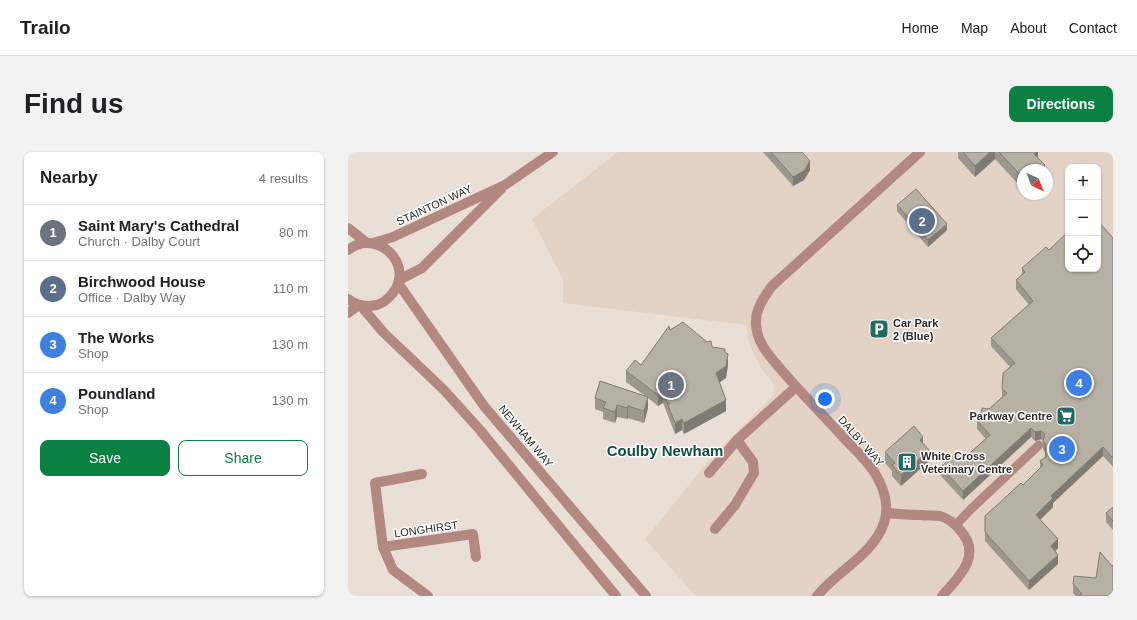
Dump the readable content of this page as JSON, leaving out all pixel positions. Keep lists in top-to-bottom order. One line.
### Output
{"streets":{"street":["STAINTON WAY","NEWHAM WAY","DALBY WAY","LONGHIRST"]},"crossings":[["STAINTON WAY","NEWHAM WAY"]],"districts":["Coulby Newham"],"places":{"parking":["Car Park 2 (Blue)"],"supermarket":["Parkway Centre"],"building":["White Cross Veterinary Centre"]},"north":"bottom right","page":{"header":"Trailo","nav":["Home","Map","About","Contact"],"buttons":["Directions",["Save","Share"]],"title":"Find us","heading":["Nearby","4 results"],"map_buttons":["+","−"],"list":[{"mark":"1","name":"Saint Mary's Cathedral","note":"Church · Dalby Court","value":"80 m"},{"mark":"2","name":"Birchwood House","note":"Office · Dalby Way","value":"110 m"},{"mark":"3","name":"The Works","note":"Shop","value":"130 m"},{"mark":"4","name":"Poundland","note":"Shop","value":"130 m"}],"pins":["2","4","1","3"]}}
